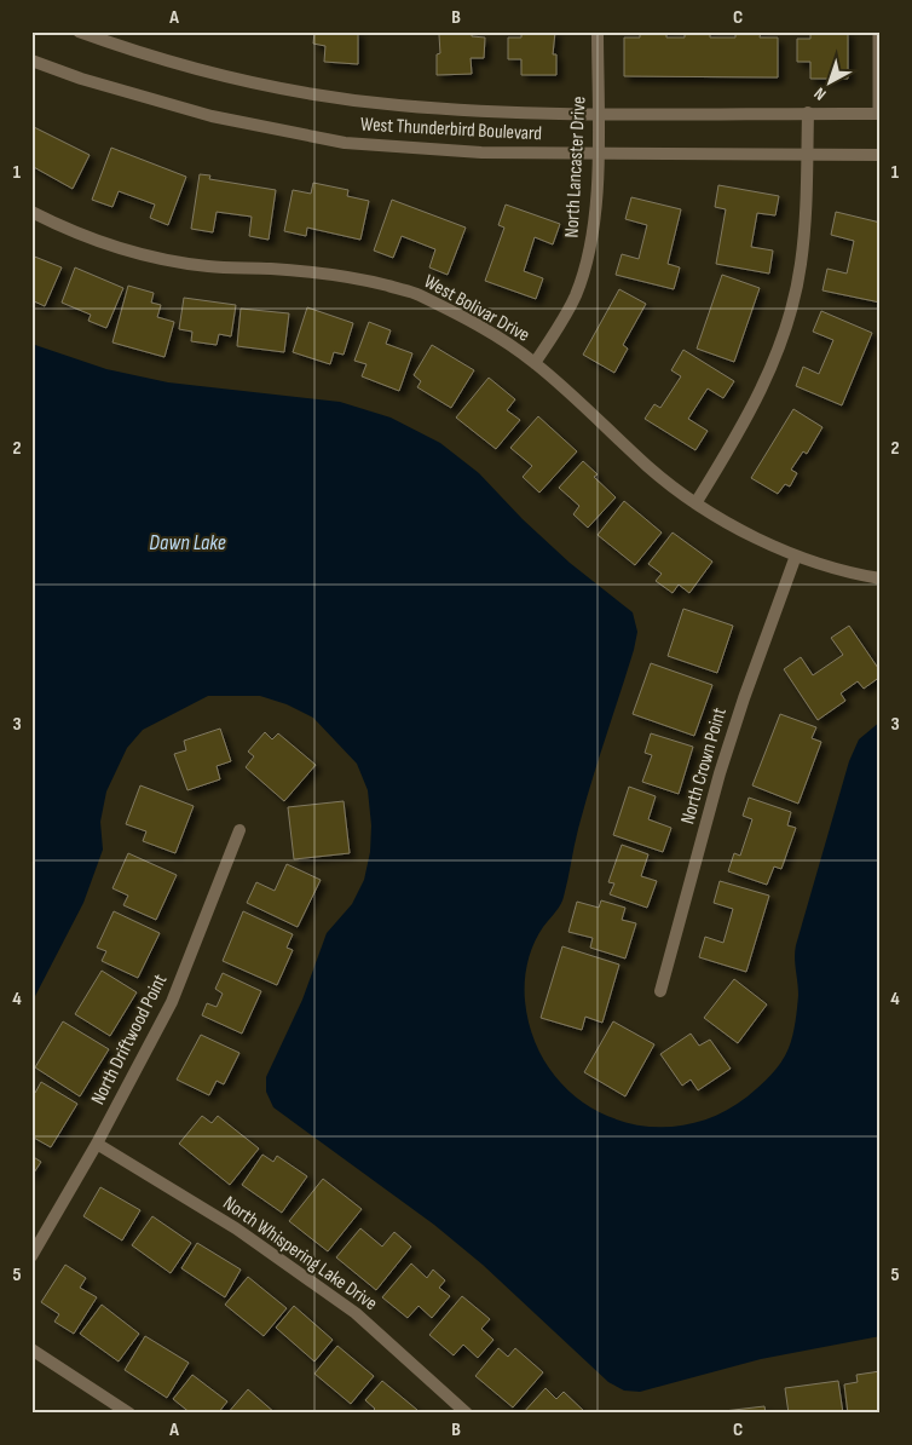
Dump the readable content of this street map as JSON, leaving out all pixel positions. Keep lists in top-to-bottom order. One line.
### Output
{"streets":{"street":["West Thunderbird Boulevard","North Lancaster Drive","West Bolivar Drive","North Crown Point","North Driftwood Point","North Whispering Lake Drive"]},"crossings":[["West Thunderbird Boulevard","North Lancaster Drive"],["North Lancaster Drive","West Bolivar Drive"],["West Bolivar Drive","North Crown Point"],["North Driftwood Point","North Whispering Lake Drive"]],"water":["Dawn Lake"],"north":"bottom left","grid":{"columns":["A","B","C"],"rows":["1","2","3","4","5"]}}
